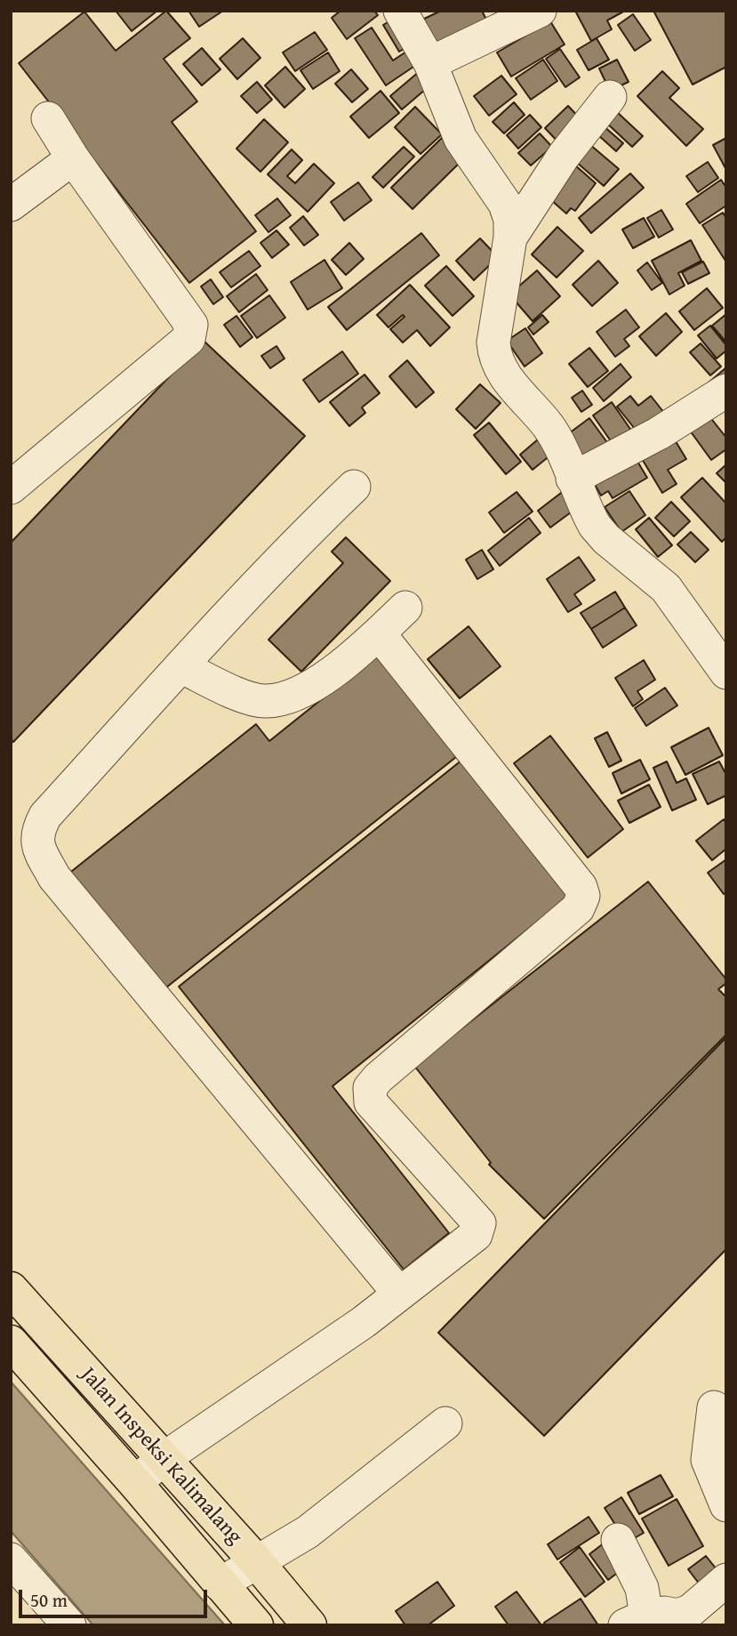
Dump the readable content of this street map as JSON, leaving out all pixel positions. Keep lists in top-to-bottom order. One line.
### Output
{"streets":{"main road":["Jalan Inspeksi Kalimalang"]},"scale_bar":"50 m"}
